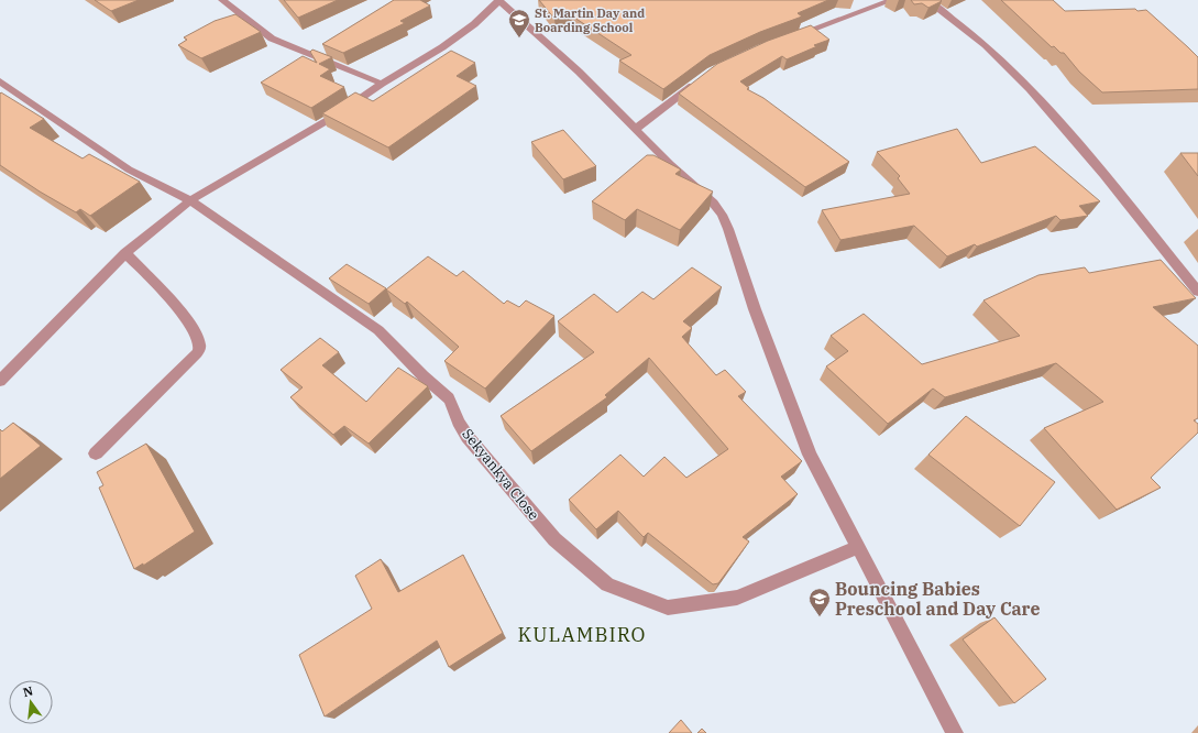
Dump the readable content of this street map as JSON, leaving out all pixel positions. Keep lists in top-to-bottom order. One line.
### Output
{"streets":{"street":["Sekyankya Close"]},"districts":["KULAMBIRO"],"places":{"school or university":["St. Martin Day and Boarding School","Bouncing Babies Preschool and Day Care"]},"north":"top"}
